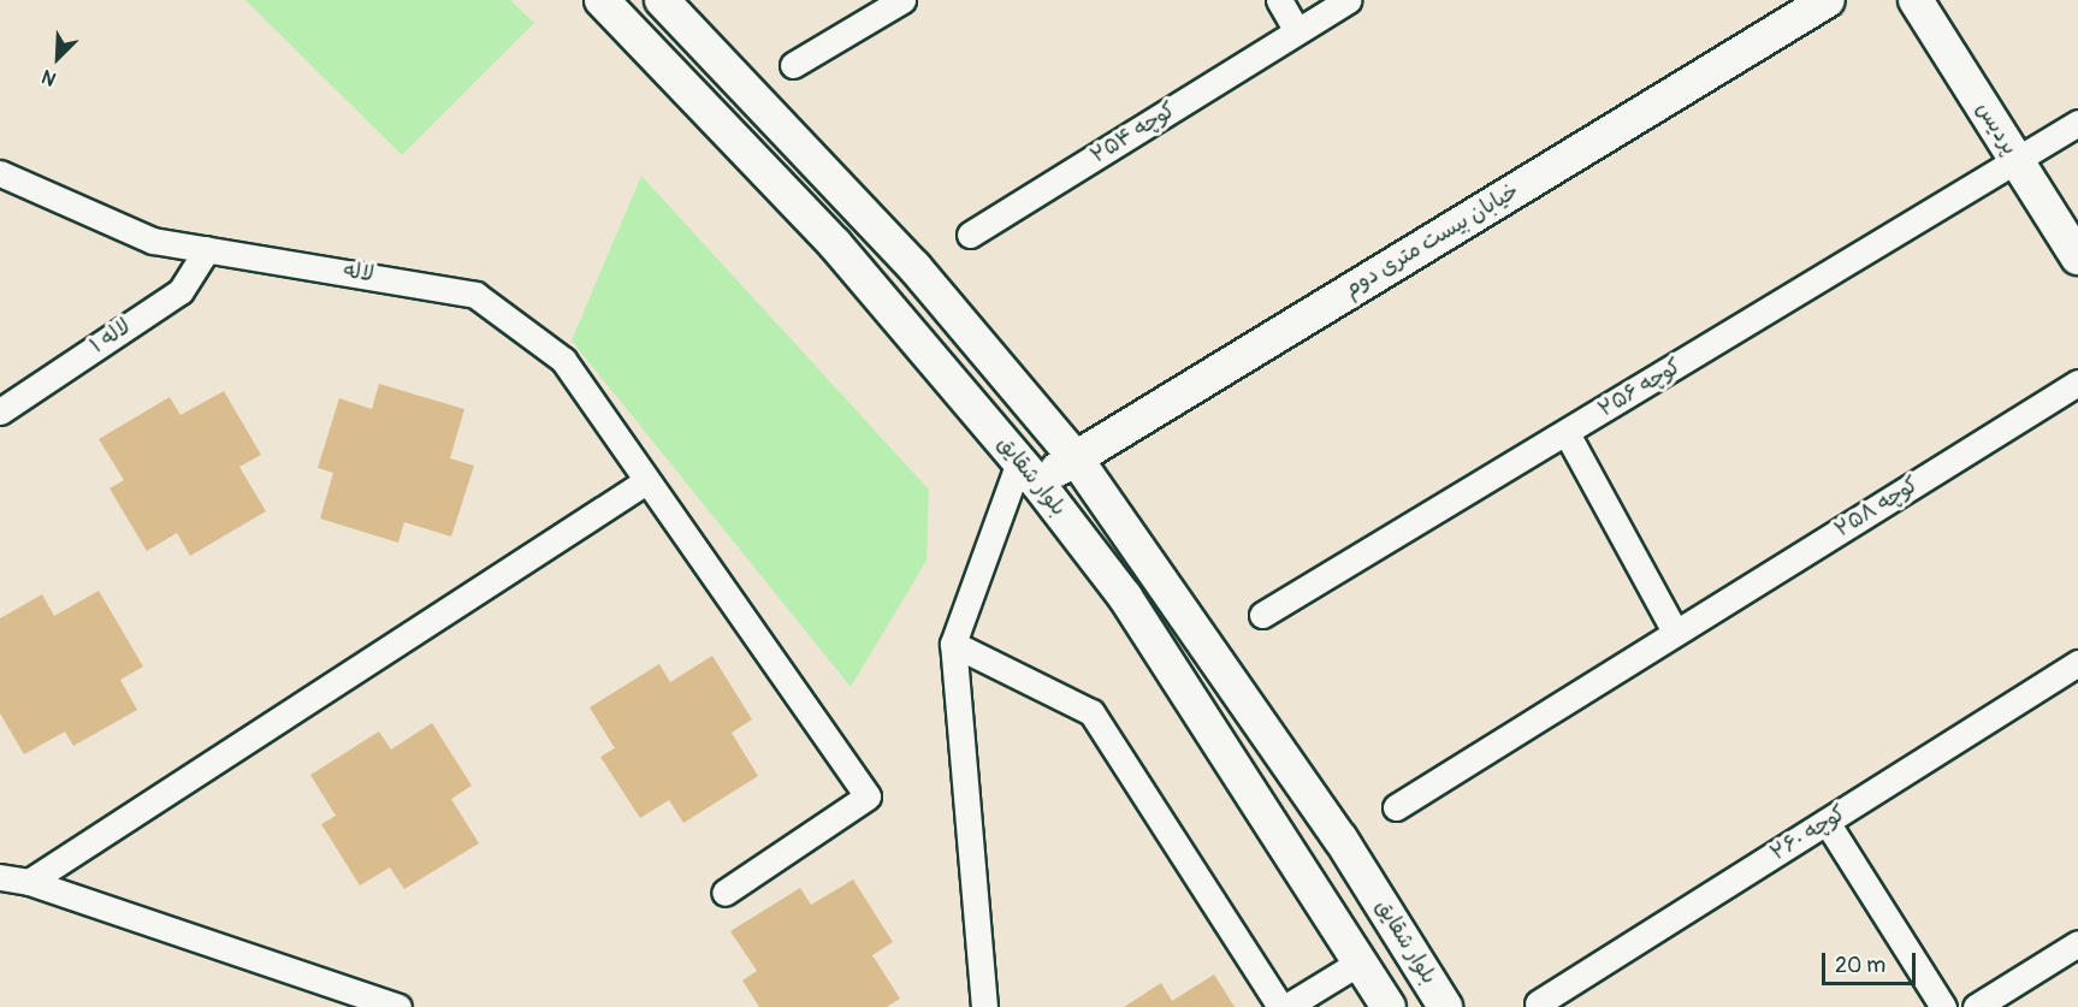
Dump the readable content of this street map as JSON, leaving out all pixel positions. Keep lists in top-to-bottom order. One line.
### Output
{"streets":{"main road":["پردیس","خیابان بیست متری دوم","بلوار شقایق"],"street":["کوچه ۲۵۴","لاله","لاله ۱","کوچه ۲۵۶","کوچه ۲۵۸","کوچه ۲۶۰"]},"crossings":[["پردیس","کوچه ۲۵۶"],["خیابان بیست متری دوم","بلوار شقایق"],["لاله","لاله ۱"]],"scale_bar":"20 m","north":"bottom left"}
